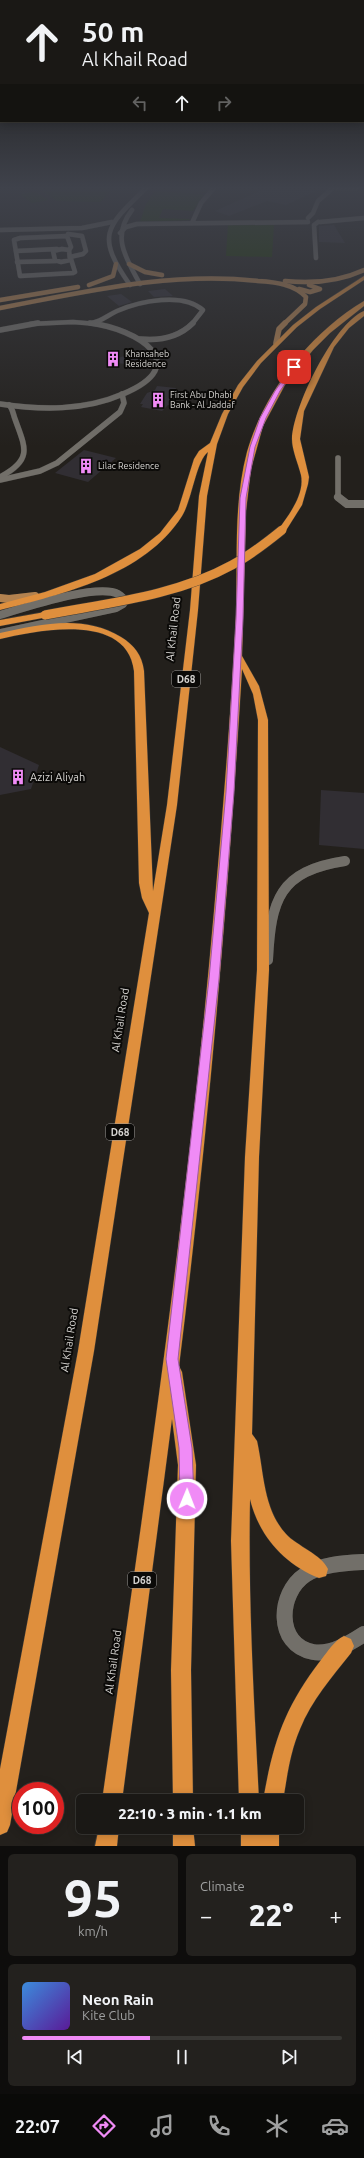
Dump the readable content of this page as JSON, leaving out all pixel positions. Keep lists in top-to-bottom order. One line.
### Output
{"streets":{"highway":["Al Khail Road","D68"]},"places":{"building":["Khansaheb Residence","First Abu Dhabi Bank - Al Jaddaf","Lilac Residence","Azizi Aliyah"]},"page":{"turn":["50 m","Al Khail Road"],"limit":"100","trip":"22:10 · 3 min · 1.1 km","tile":[["95","km/h"],"Climate"],"heat":["−","22°","+"],"song":["Neon Rain","Kite Club"],"tabs":"22:07"}}
